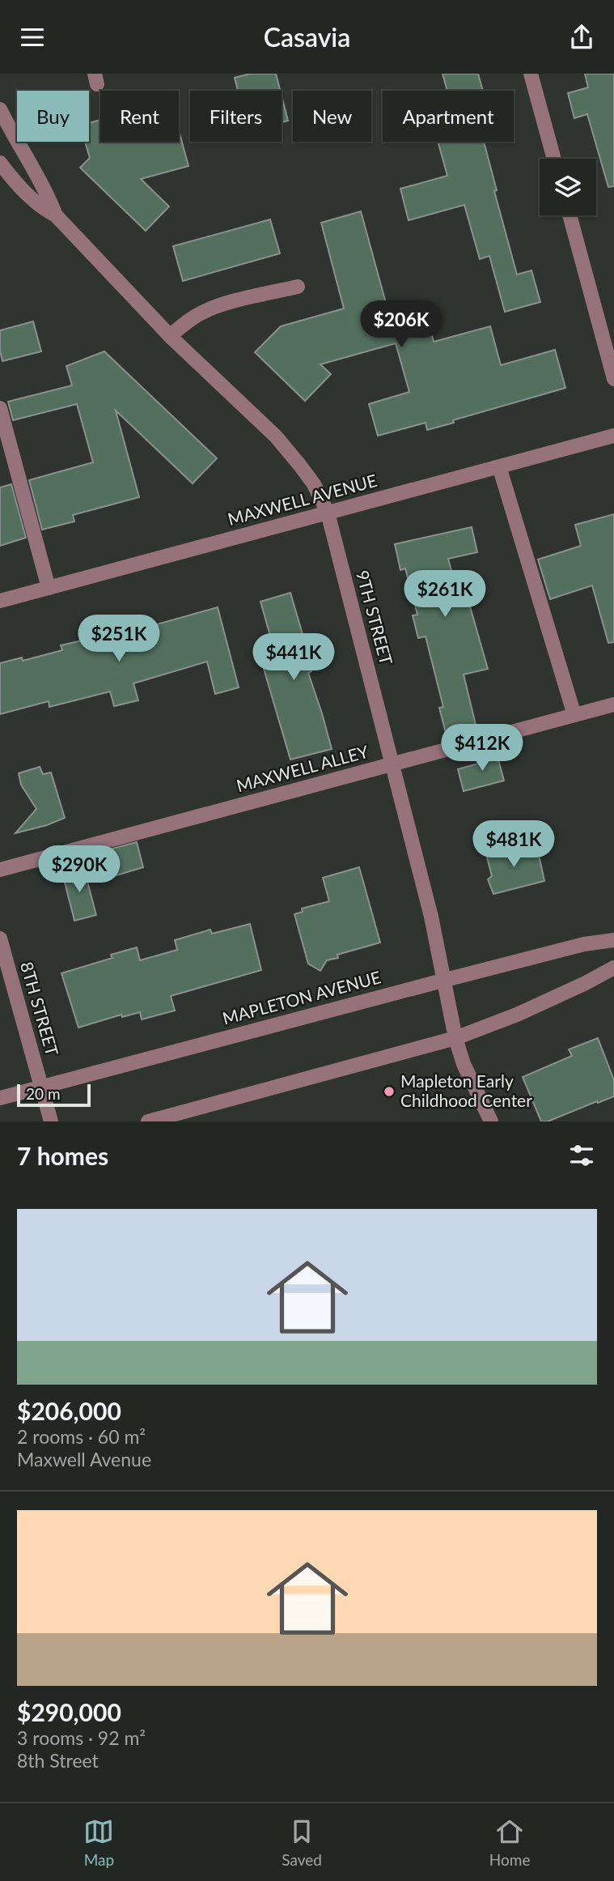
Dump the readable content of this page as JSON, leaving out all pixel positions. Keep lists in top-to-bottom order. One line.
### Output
{"streets":{"street":["MAXWELL AVENUE","9TH STREET","MAXWELL ALLEY","MAPLETON AVENUE","8TH STREET"]},"crossings":[["MAXWELL AVENUE","9TH STREET"],["9TH STREET","MAXWELL ALLEY"],["9TH STREET","MAPLETON AVENUE"],["MAPLETON AVENUE","8TH STREET"]],"places":["Mapleton Early Childhood Center"],"scale_bar":"20 m","page":{"header":"Casavia","chip":["Buy","Rent","Filters","New","Apartment"],"price":["$206K","$261K","$251K","$441K","$412K","$481K","$290K"],"scale":"20 m","heading":"7 homes","list":[{"name":"$206,000","note":"2 rooms · 60 m² · Maxwell Avenue"},{"name":"$290,000","note":"3 rooms · 92 m² · 8th Street"}],"tabs":["Map","Saved","Home"]}}
